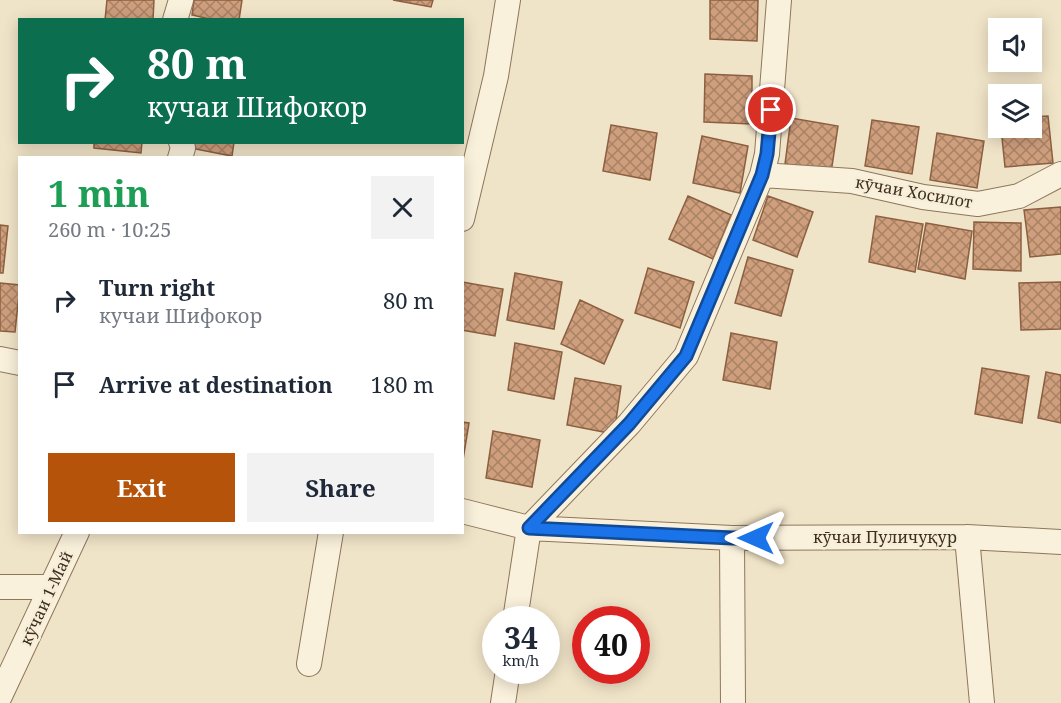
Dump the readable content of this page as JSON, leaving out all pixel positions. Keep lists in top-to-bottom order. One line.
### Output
{"streets":{"street":["кӯчаи Хосилот","кӯчаи Пуличуқур","кӯчаи 1-Май"]},"page":{"turn":["80 m","кучаи Шифокор"],"heading":["1 min","260 m · 10:25"],"list":[{"name":"Turn right","note":"кучаи Шифокор","value":"80 m"},{"name":"Arrive at destination","value":"180 m"}],"buttons":["Exit","Share"],"speed":"34 km/h","limit":"40"}}
